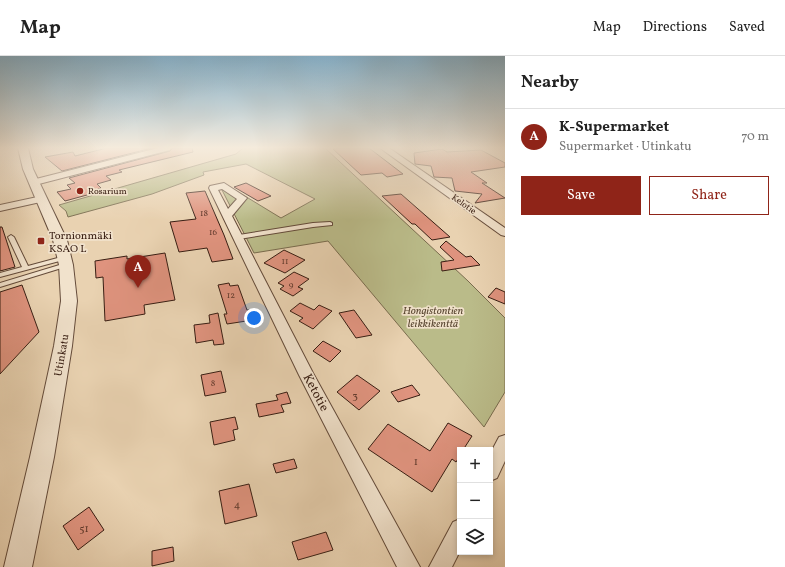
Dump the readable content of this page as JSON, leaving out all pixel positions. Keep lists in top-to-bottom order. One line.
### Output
{"streets":{"street":["Kelotie","Utinkatu","Ketotie"]},"parks":["Hongistontien leikkikenttä"],"places":{"other":["Rosarium"],"transit":["Tornionmäki KSAO L"]},"house_numbers":["18","16","11","9","12","8","3","1","4","51"],"page":{"header":"Map","nav":["Map","Directions","Saved"],"heading":"Nearby","list":[{"mark":"A","name":"K-Supermarket","note":"Supermarket · Utinkatu","value":"70 m"}],"buttons":["Save","Share"],"pins":"A","map_buttons":["+","−"]}}
